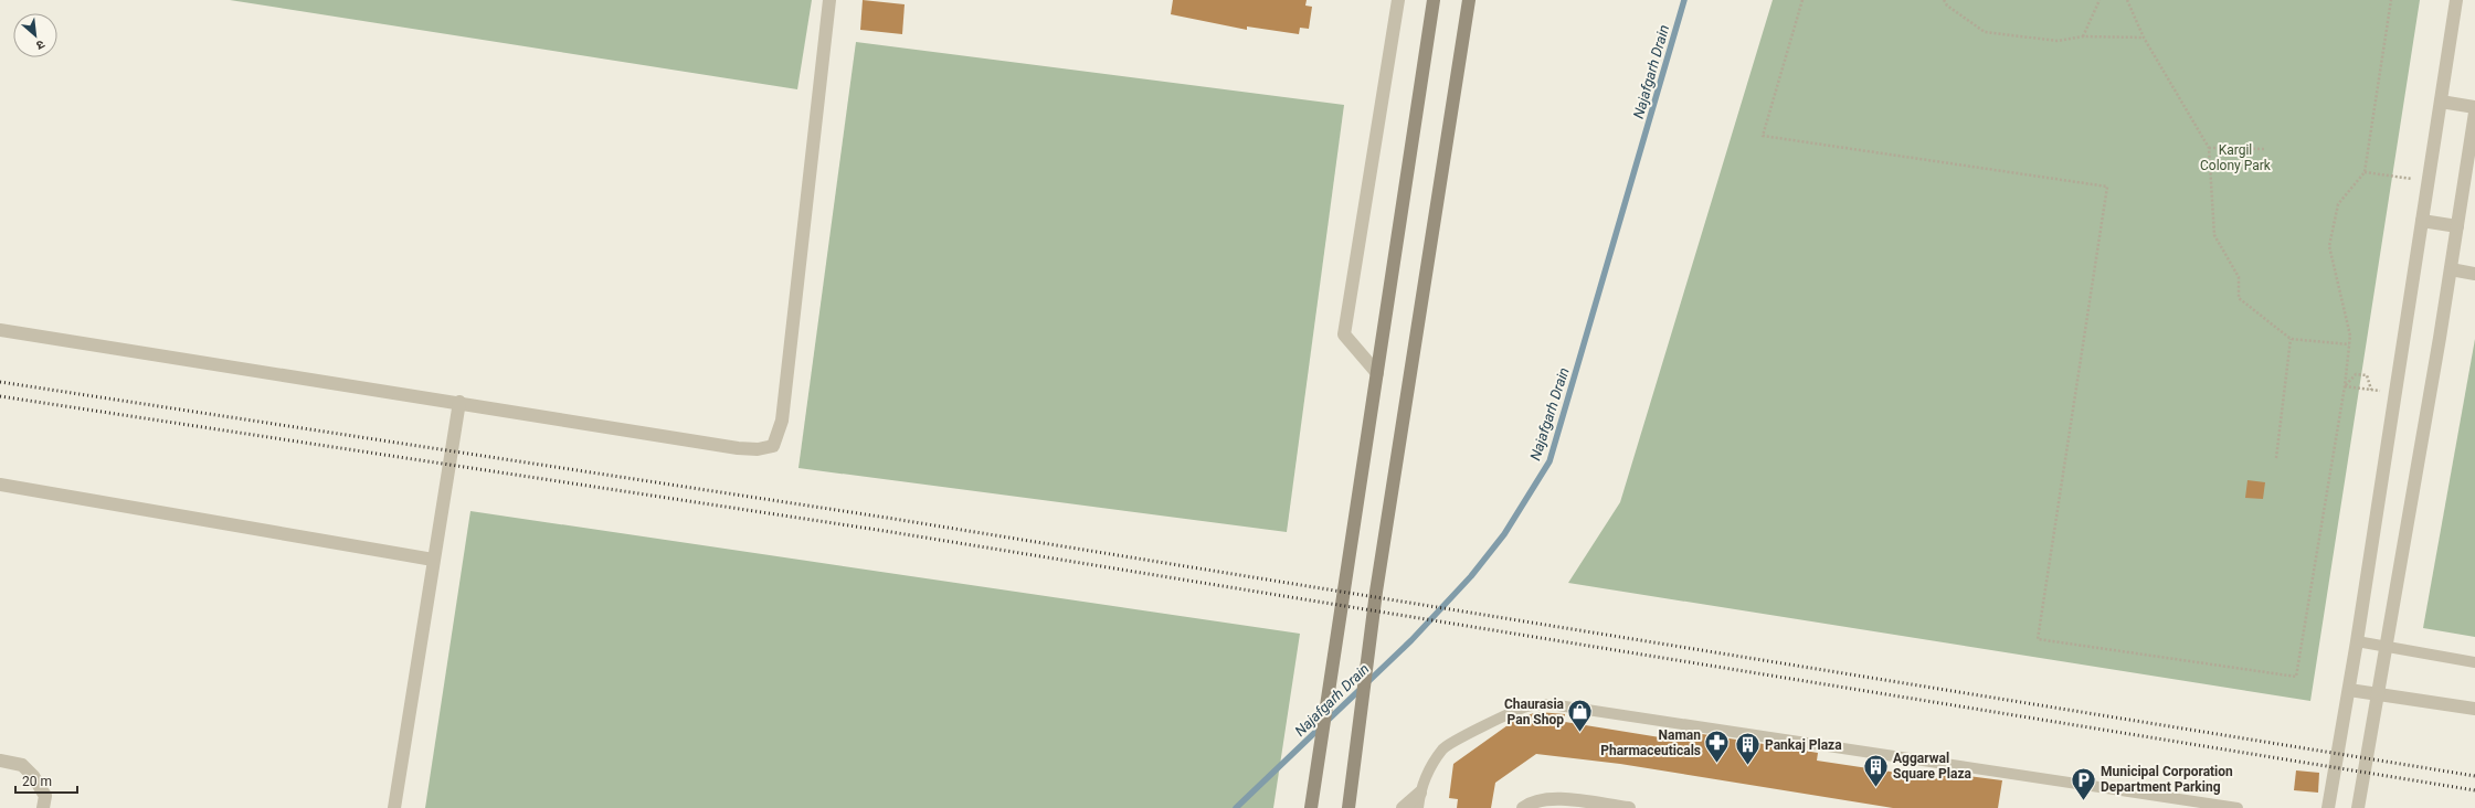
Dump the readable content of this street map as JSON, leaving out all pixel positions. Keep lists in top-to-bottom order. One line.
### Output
{"water":["Najafgarh Drain"],"parks":["Kargil Colony Park"],"places":{"shop":["Chaurasia Pan Shop"],"pharmacy":["Naman Pharmaceuticals"],"building":["Pankaj Plaza","Aggarwal Square Plaza"],"parking":["Municipal Corporation Department Parking"]},"scale_bar":"20 m","north":"bottom right"}
